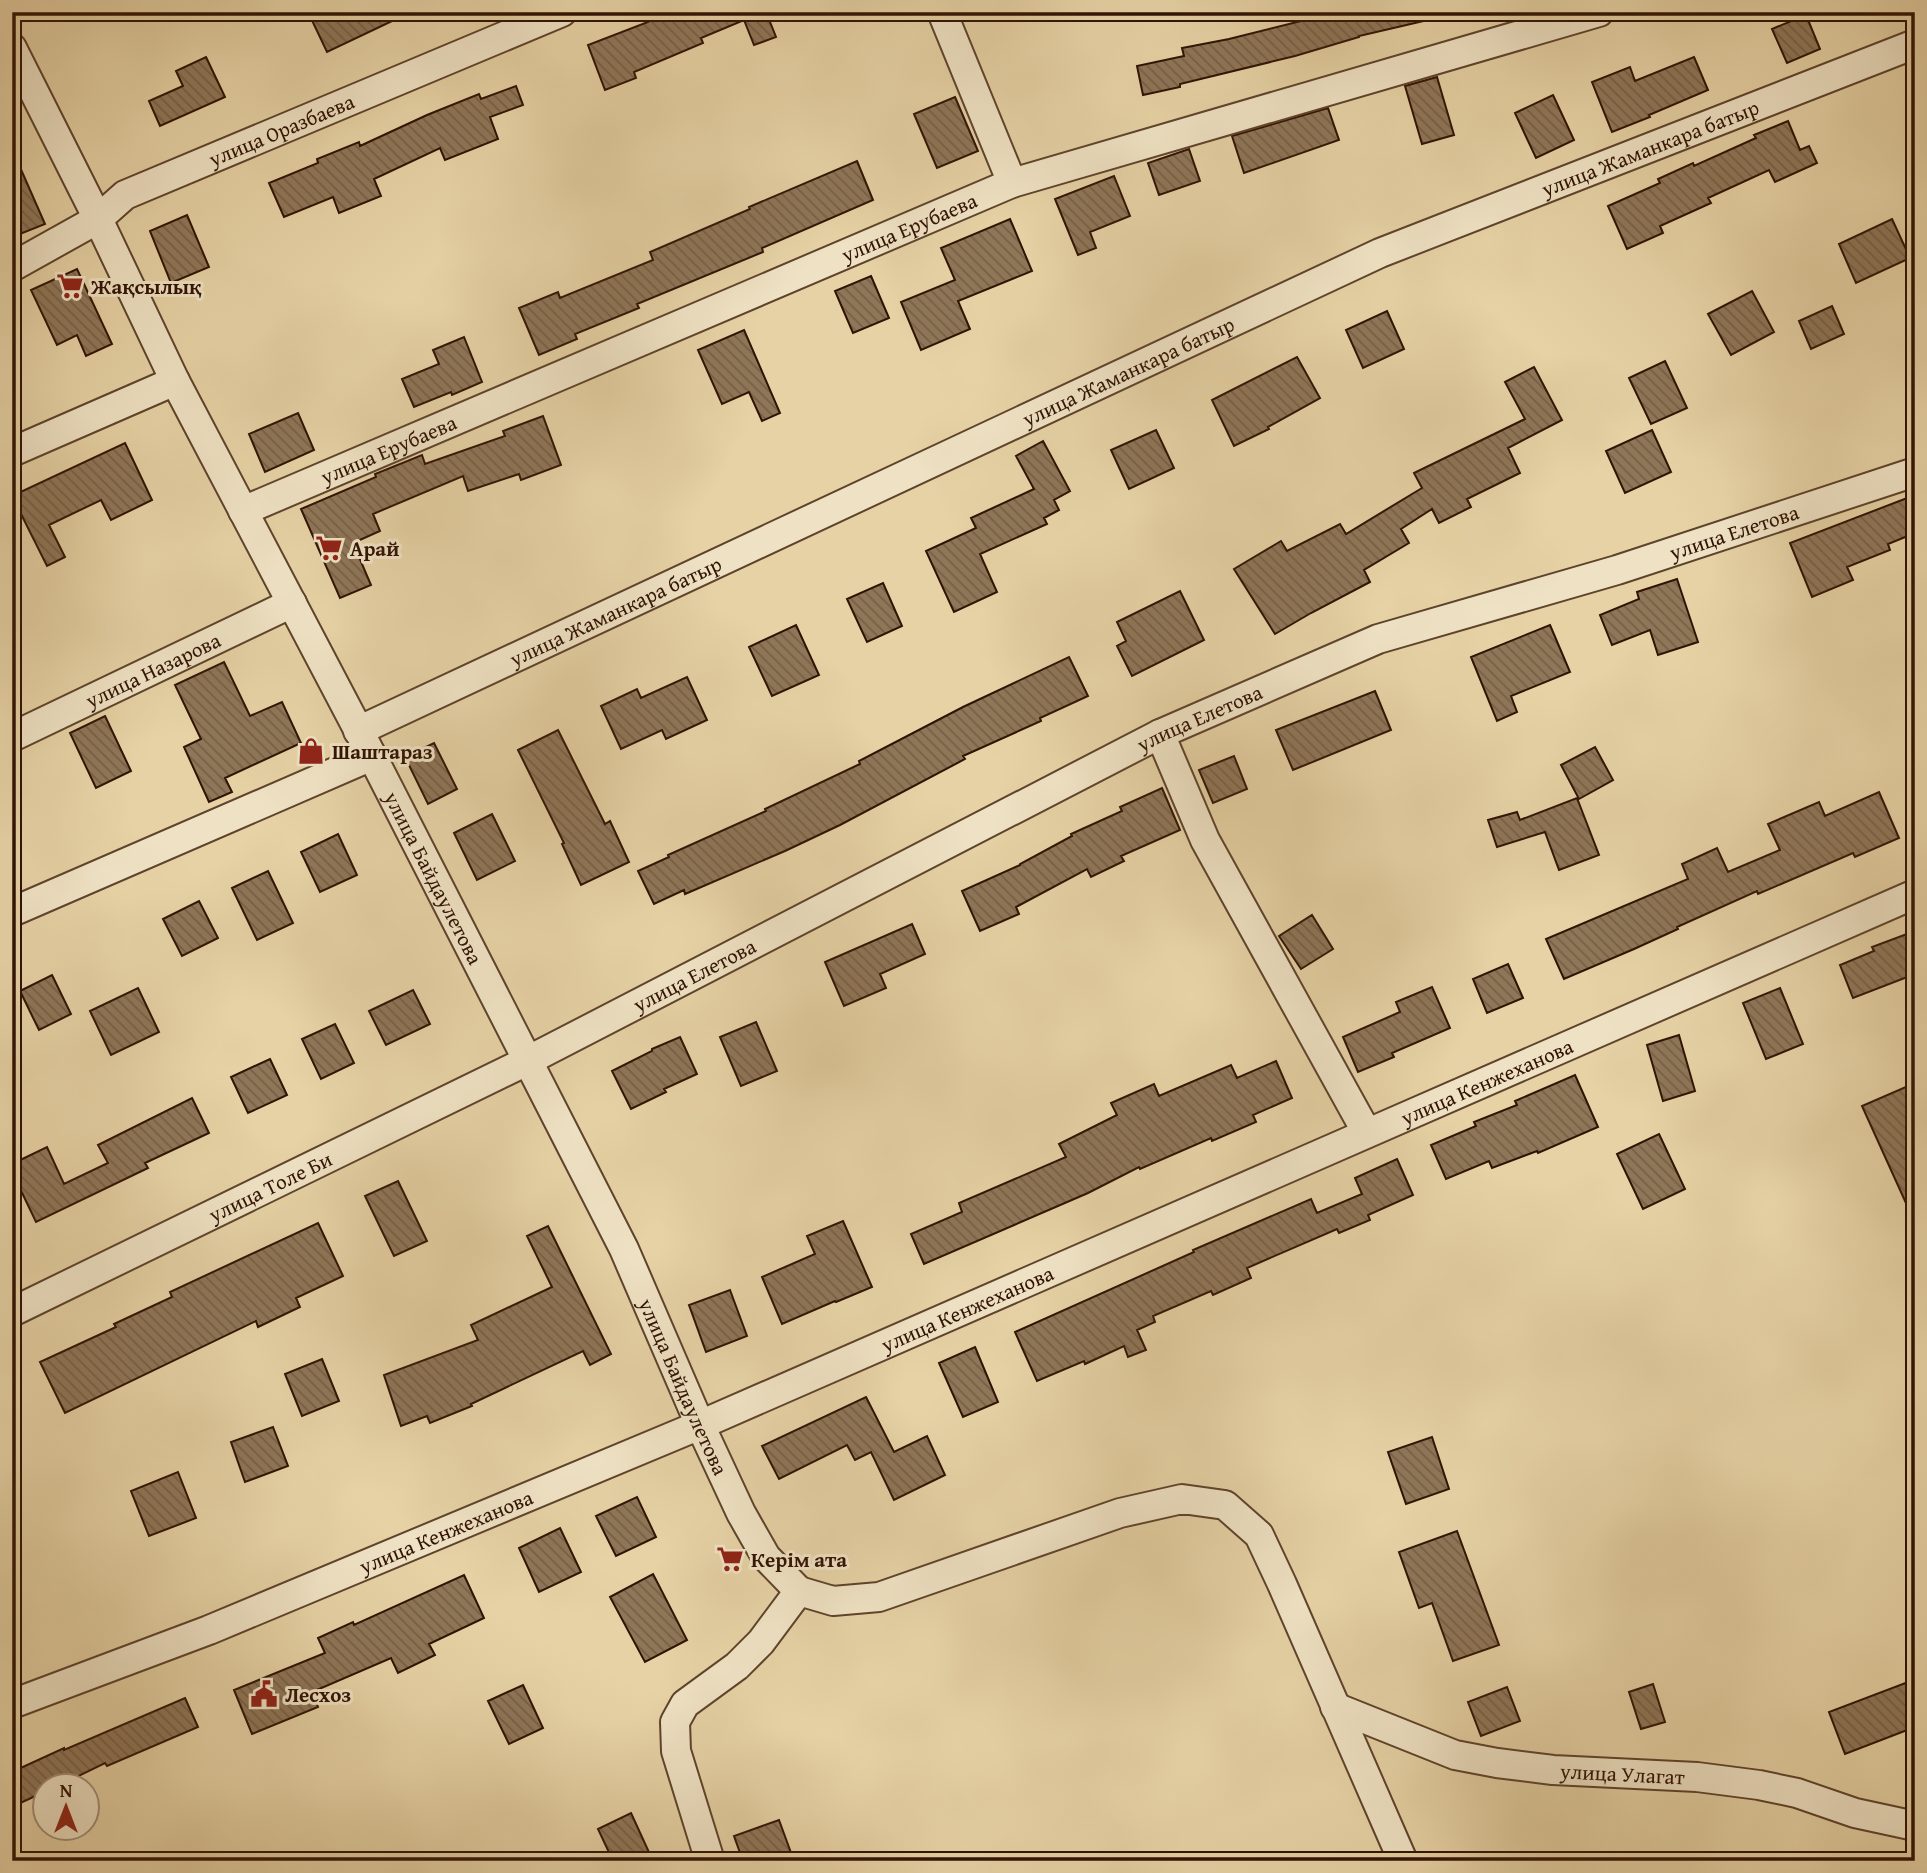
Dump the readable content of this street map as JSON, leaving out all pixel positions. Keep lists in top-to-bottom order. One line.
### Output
{"streets":{"street":["улица Оразбаева","улица Жаманкара батыр","улица Ерубаева","улица Елетова","улица Назарова","улица Байдаулетова","улица Кенжеханова","улица Толе Би","улица Улагат"]},"crossings":[["улица Оразбаева","улица Байдаулетова"],["улица Жаманкара батыр","улица Байдаулетова"],["улица Ерубаева","улица Байдаулетова"],["улица Елетова","улица Байдаулетова"],["улица Елетова","улица Толе Би"],["улица Назарова","улица Байдаулетова"],["улица Байдаулетова","улица Кенжеханова"],["улица Байдаулетова","улица Толе Би"]],"places":{"supermarket":["Жақсылық","Арай","Керім ата"],"shop":["Шаштараз"],"public building":["Лесхоз"]},"north":"top"}
